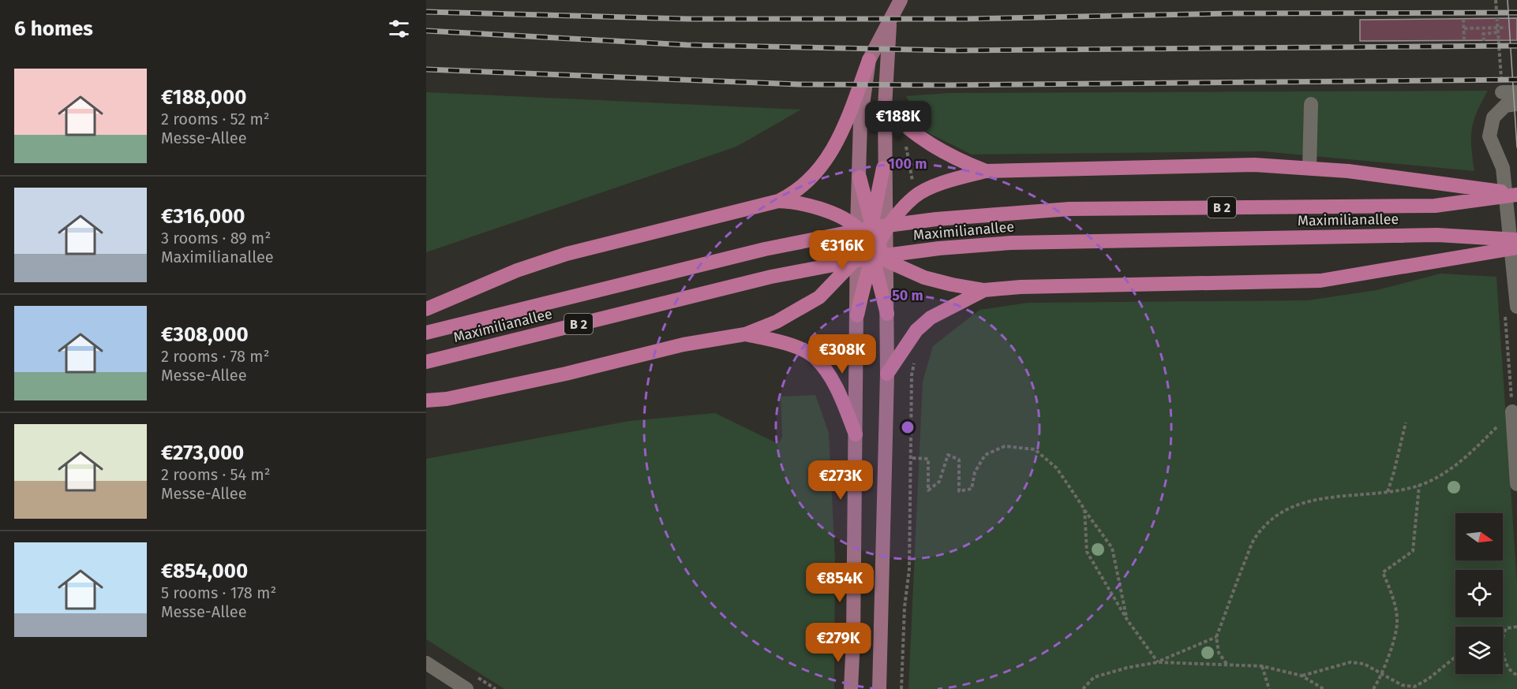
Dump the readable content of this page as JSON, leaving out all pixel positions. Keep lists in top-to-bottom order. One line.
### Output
{"streets":{"highway":["B 2","Maximilianallee"]},"north":"right","page":{"heading":"6 homes","list":[{"name":"€188,000","note":"2 rooms · 52 m² · Messe-Allee"},{"name":"€316,000","note":"3 rooms · 89 m² · Maximilianallee"},{"name":"€308,000","note":"2 rooms · 78 m² · Messe-Allee"},{"name":"€273,000","note":"2 rooms · 54 m² · Messe-Allee"},{"name":"€854,000","note":"5 rooms · 178 m² · Messe-Allee"}],"price":["€188K","€316K","€308K","€273K","€854K","€279K"]},"rings":["100 m","50 m"]}
